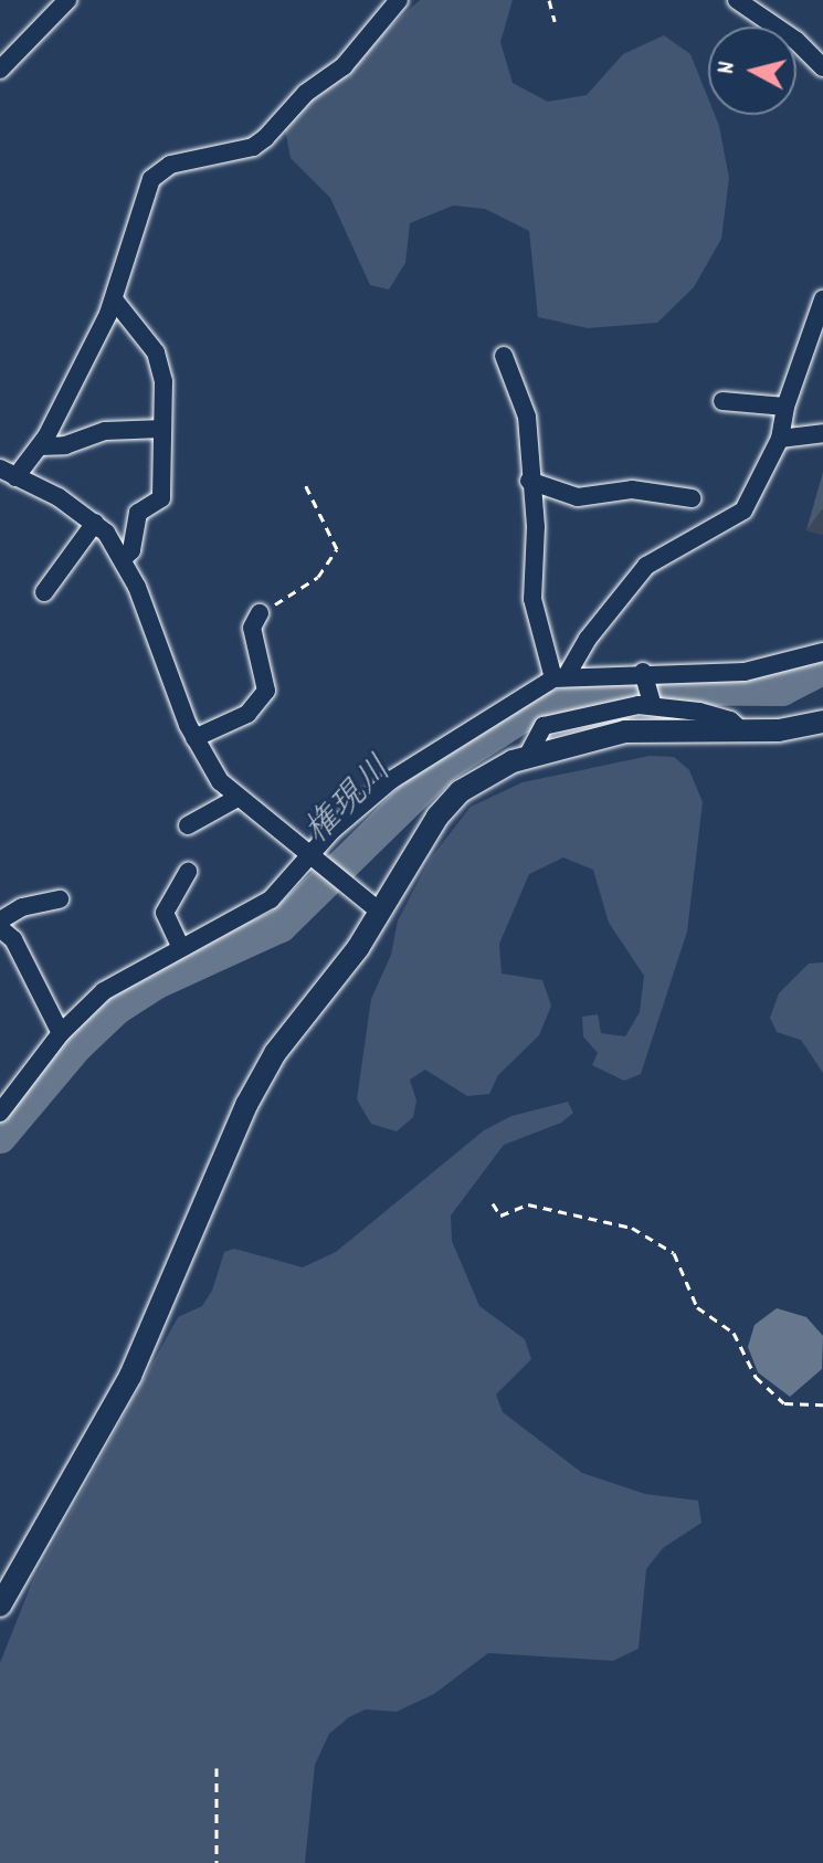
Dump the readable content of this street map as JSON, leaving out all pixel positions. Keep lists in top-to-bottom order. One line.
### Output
{"water":["権現川"],"north":"left"}
